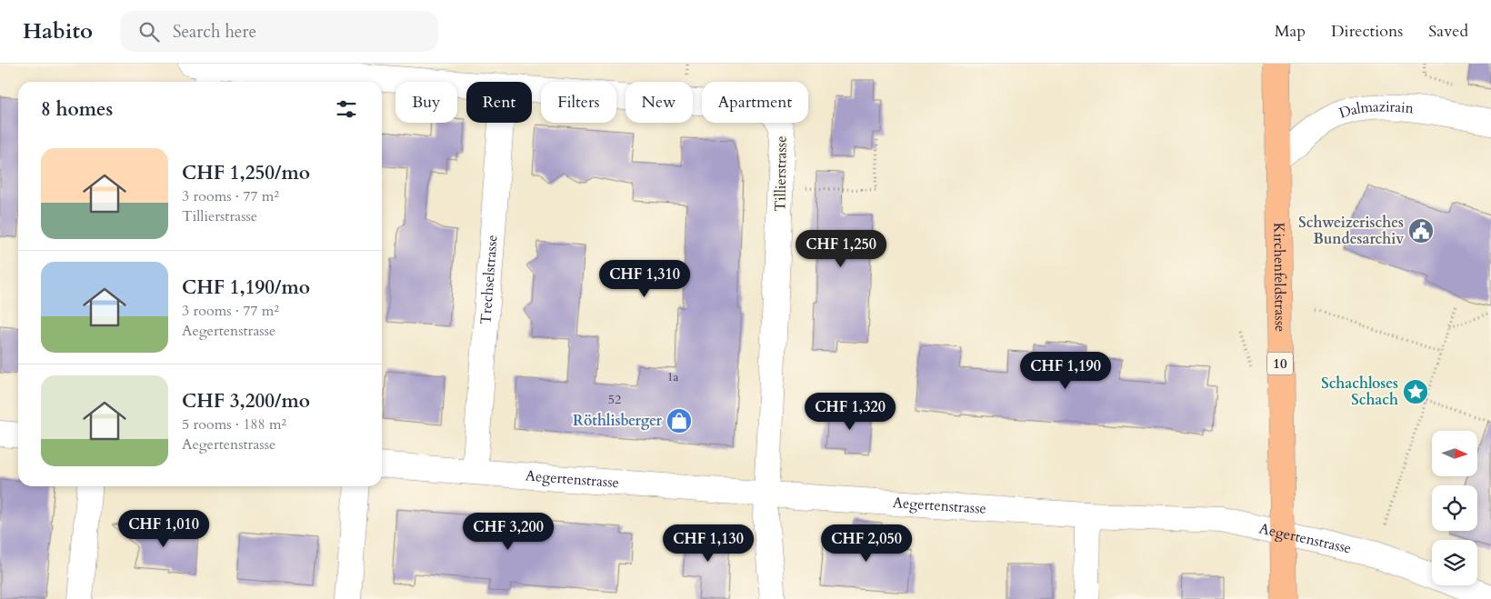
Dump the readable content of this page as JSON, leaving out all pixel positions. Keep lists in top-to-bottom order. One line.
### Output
{"streets":{"main road":["Kirchenfeldstrasse","10"],"street":["Dalmazirain","Tillierstrasse","Trechselstrasse","Aegertenstrasse"]},"crossings":[["Dalmazirain","Kirchenfeldstrasse"],["Tillierstrasse","Aegertenstrasse"],["Kirchenfeldstrasse","Aegertenstrasse"],["Trechselstrasse","Aegertenstrasse"]],"places":{"public building":["Schweizerisches Bundesarchiv"],"place":["Schachloses Schach"],"shop":["Röthlisberger"]},"house_numbers":["1a","52"],"north":"right","page":{"header":"Habito","search":"Search here","nav":["Map","Directions","Saved"],"chip":["Buy","Rent","Filters","New","Apartment"],"heading":"8 homes","list":[{"name":"CHF 1,250/mo","note":"3 rooms · 77 m² · Tillierstrasse"},{"name":"CHF 1,190/mo","note":"3 rooms · 77 m² · Aegertenstrasse"},{"name":"CHF 3,200/mo","note":"5 rooms · 188 m² · Aegertenstrasse"}],"price":["CHF 1,250","CHF 1,310","CHF 1,190","CHF 1,320","CHF 1,010","CHF 3,200","CHF 1,130","CHF 2,050"]}}
